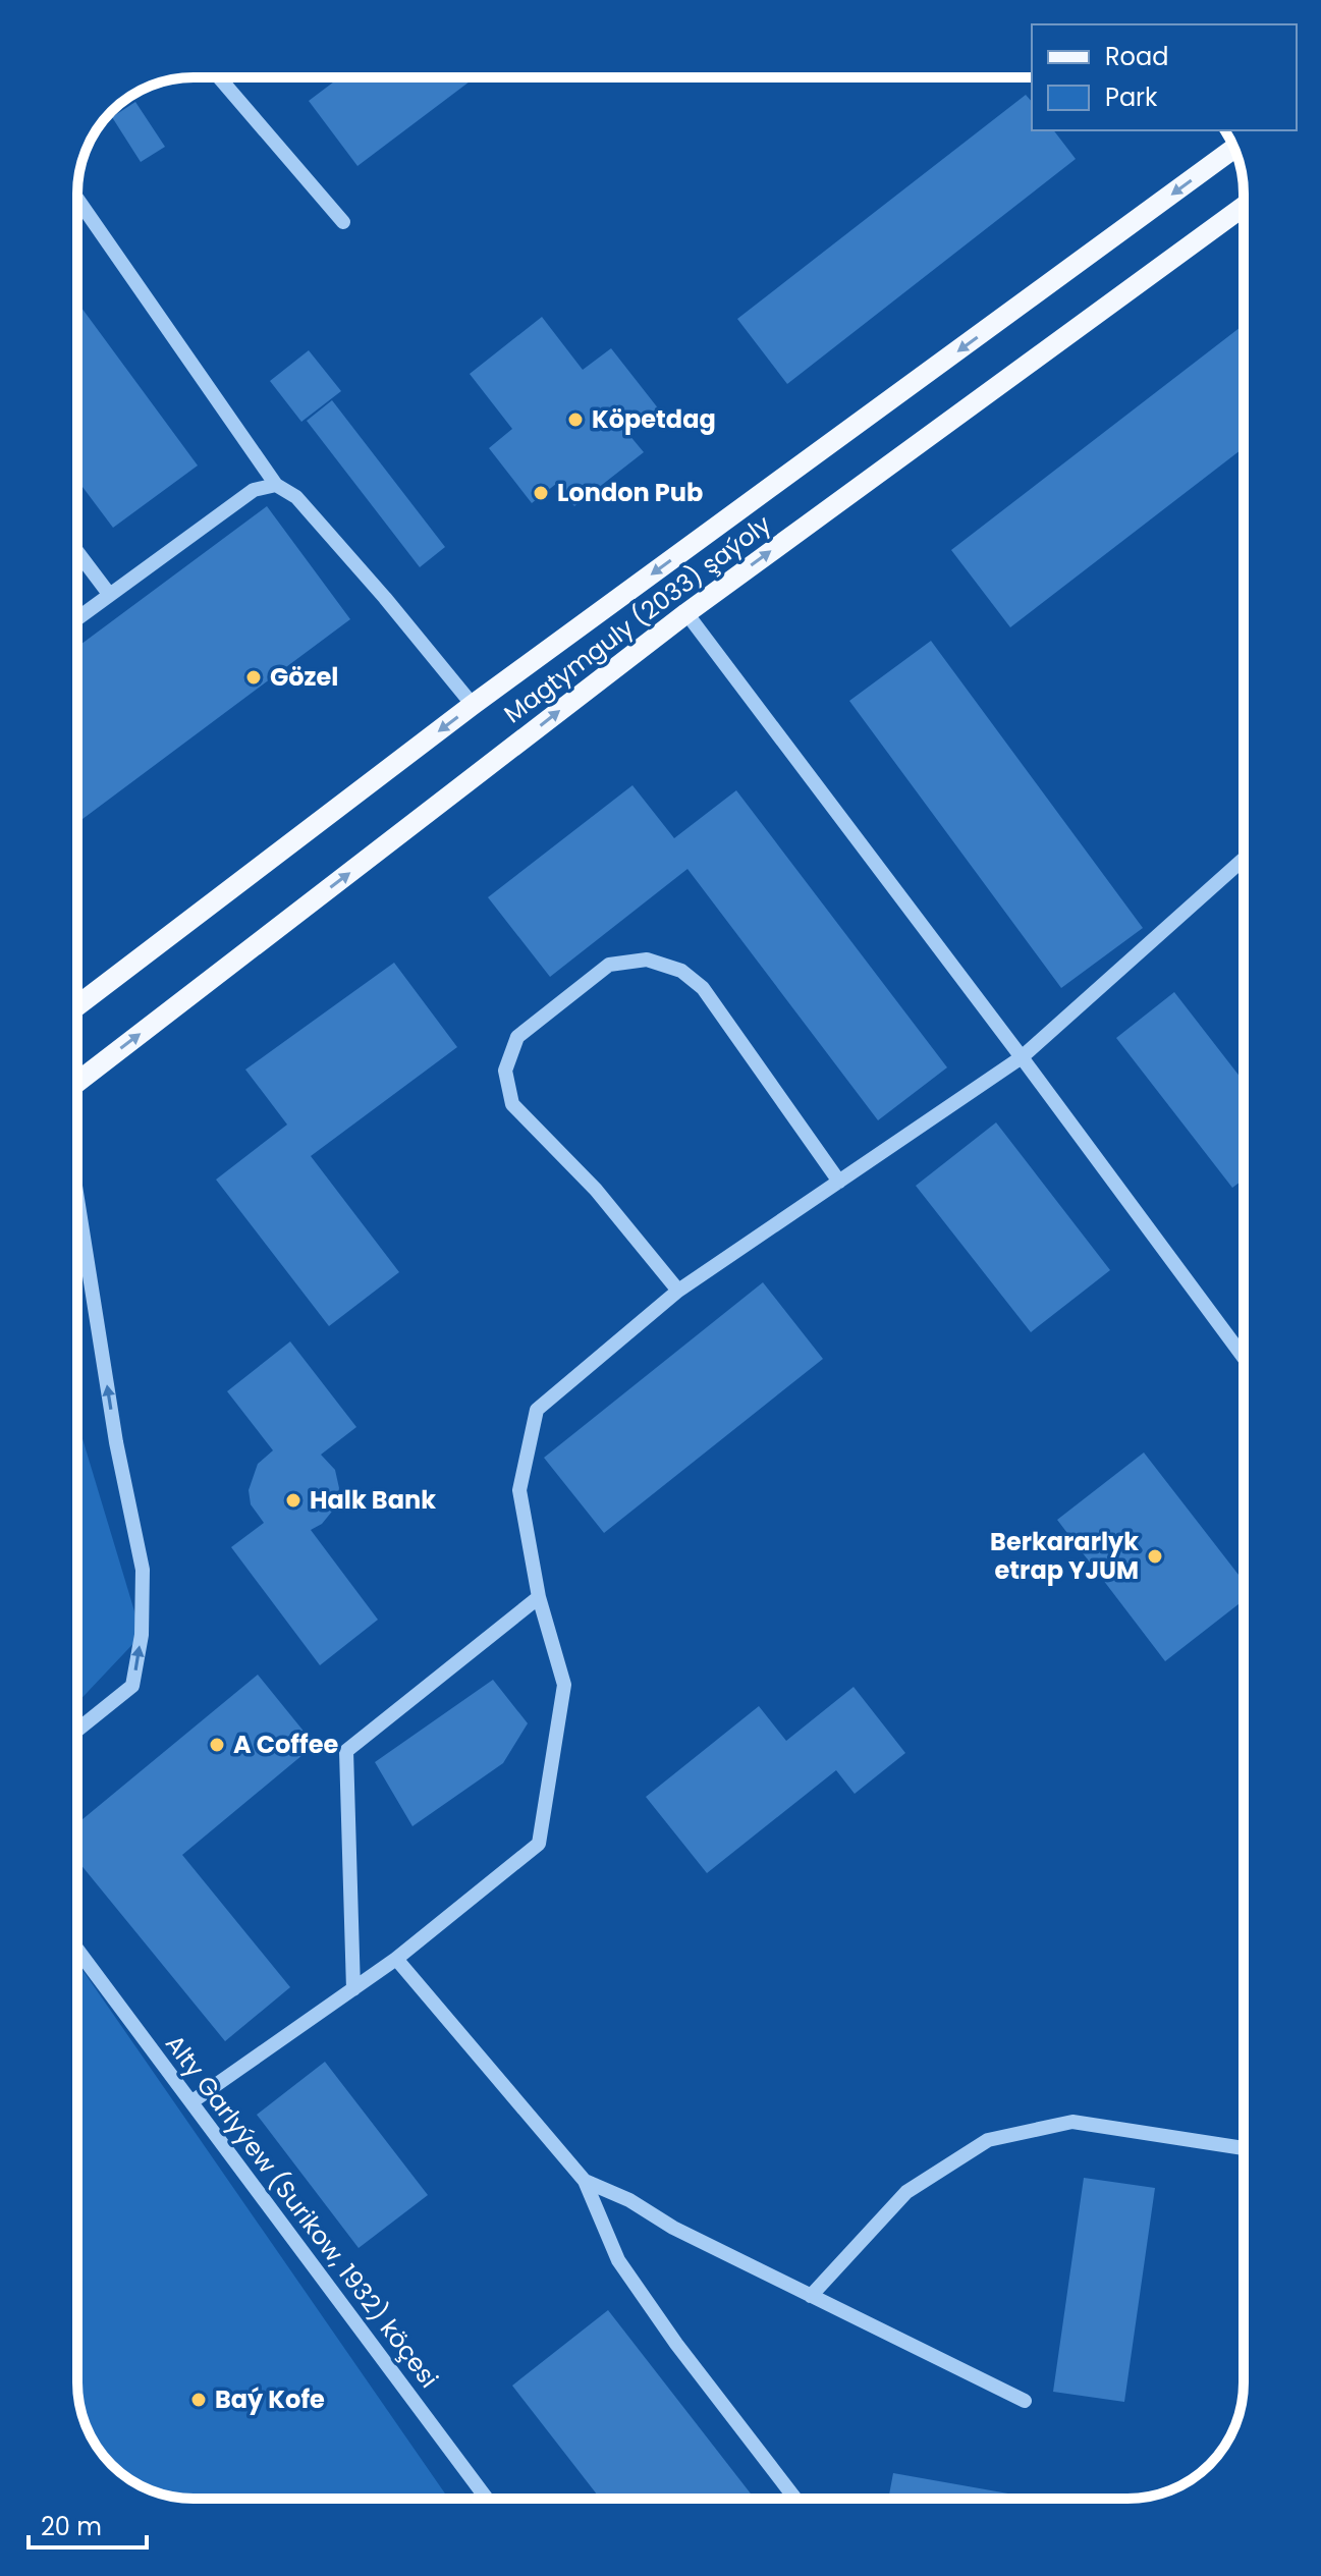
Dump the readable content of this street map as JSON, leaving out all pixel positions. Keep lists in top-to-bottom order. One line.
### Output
{"streets":{"main road":["Magtymguly (2033) şaýoly"],"street":["Alty Garlyýew (Surikow, 1932) köçesi"]},"places":["Köpetdag","London Pub","Gözel","Halk Bank","Berkararlyk etrap YJUM","A Coffee","Baý Kofe"],"legend":["Road","Park"],"scale_bar":"20 m"}
